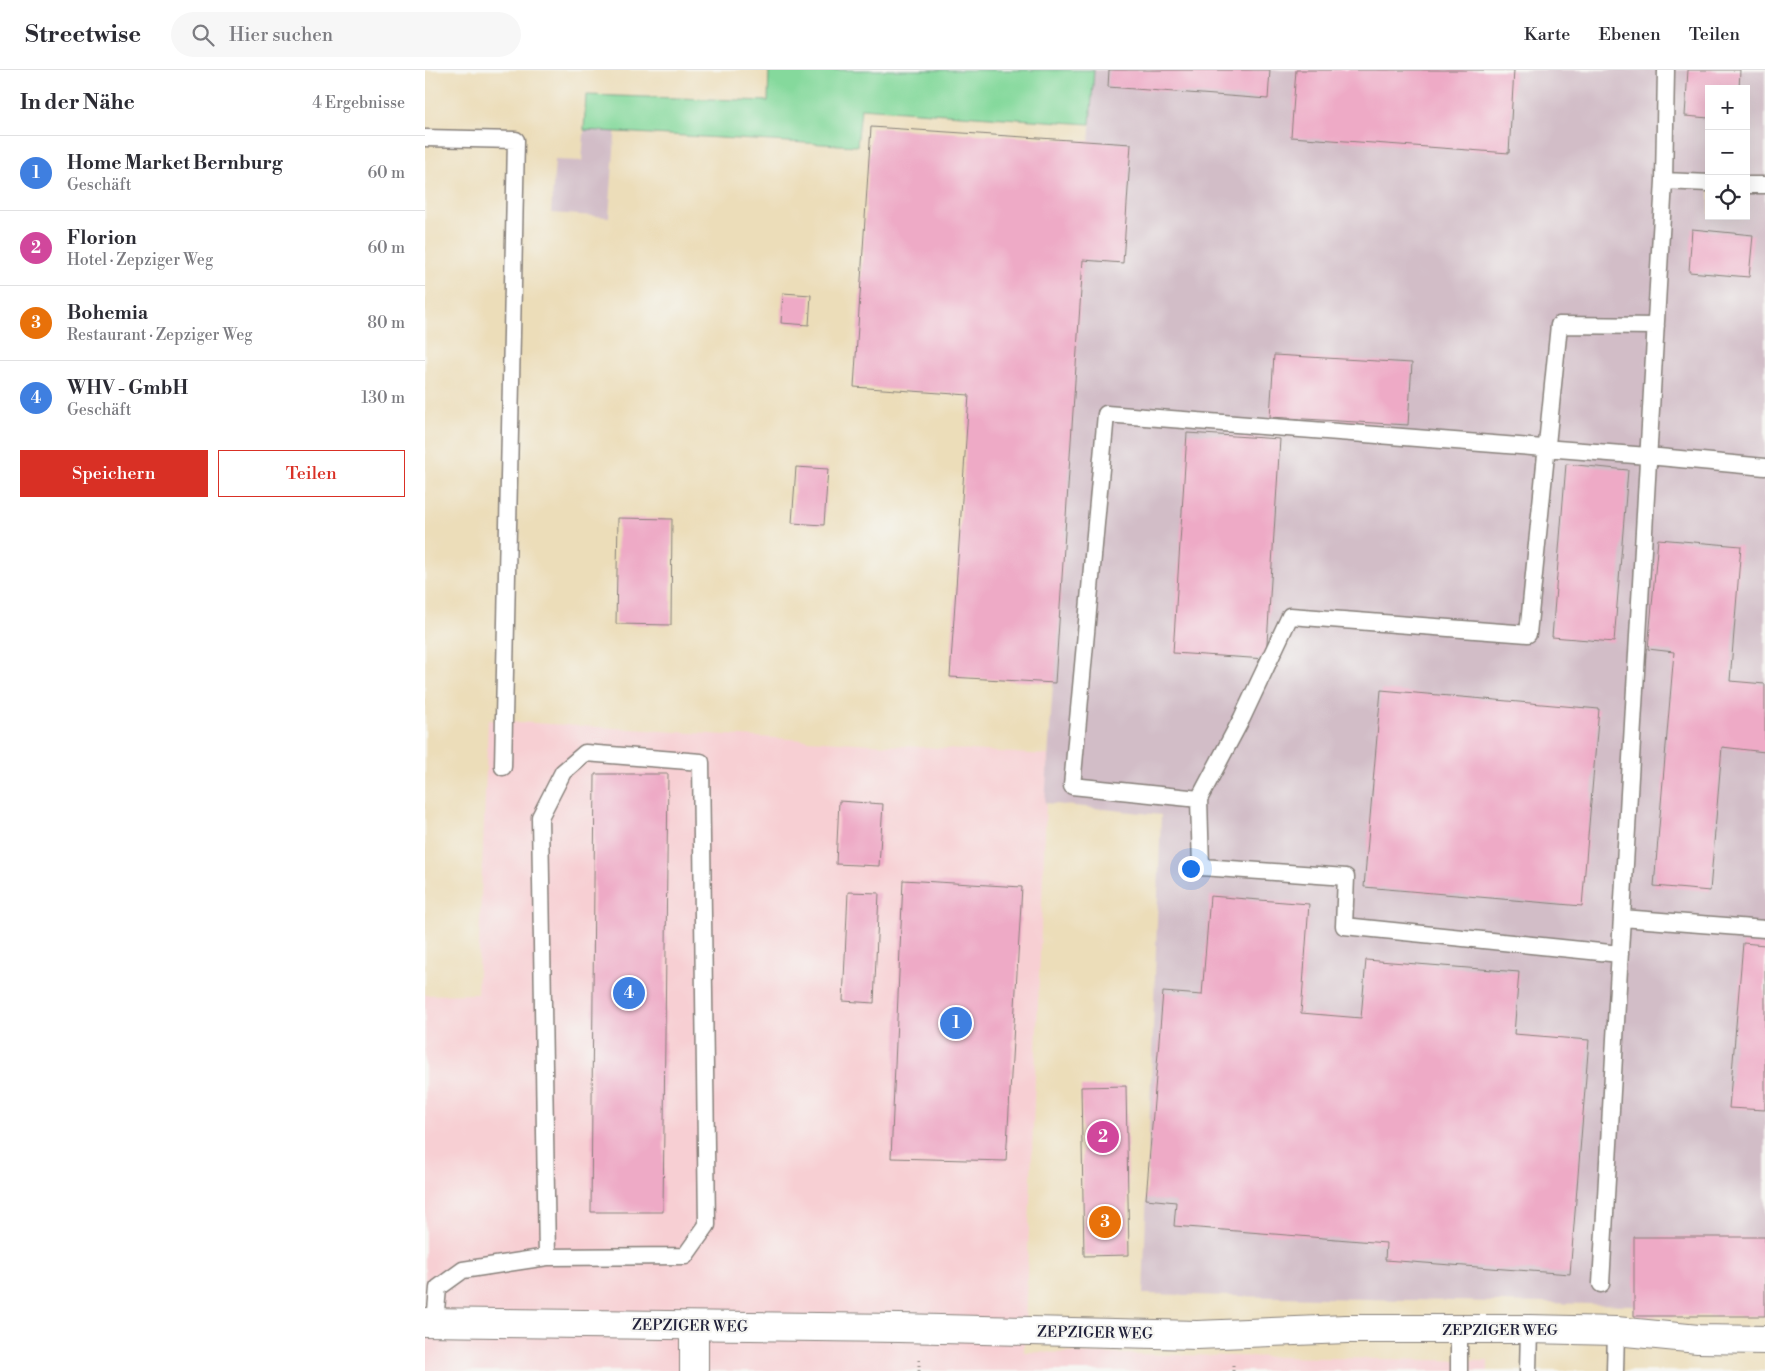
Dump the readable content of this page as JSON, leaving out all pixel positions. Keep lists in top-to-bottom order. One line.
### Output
{"streets":{"street":["ZEPZIGER WEG"]},"page":{"header":"Streetwise","search":"Hier suchen","nav":["Karte","Ebenen","Teilen"],"heading":["In der Nähe","4 Ergebnisse"],"map_buttons":["+","−"],"list":[{"mark":"1","name":"Home Market Bernburg","note":"Geschäft","value":"60 m"},{"mark":"2","name":"Florion","note":"Hotel · Zepziger Weg","value":"60 m"},{"mark":"3","name":"Bohemia","note":"Restaurant · Zepziger Weg","value":"80 m"},{"mark":"4","name":"WHV - GmbH","note":"Geschäft","value":"130 m"}],"buttons":["Speichern","Teilen"],"pins":["4","1","2","3"]}}
